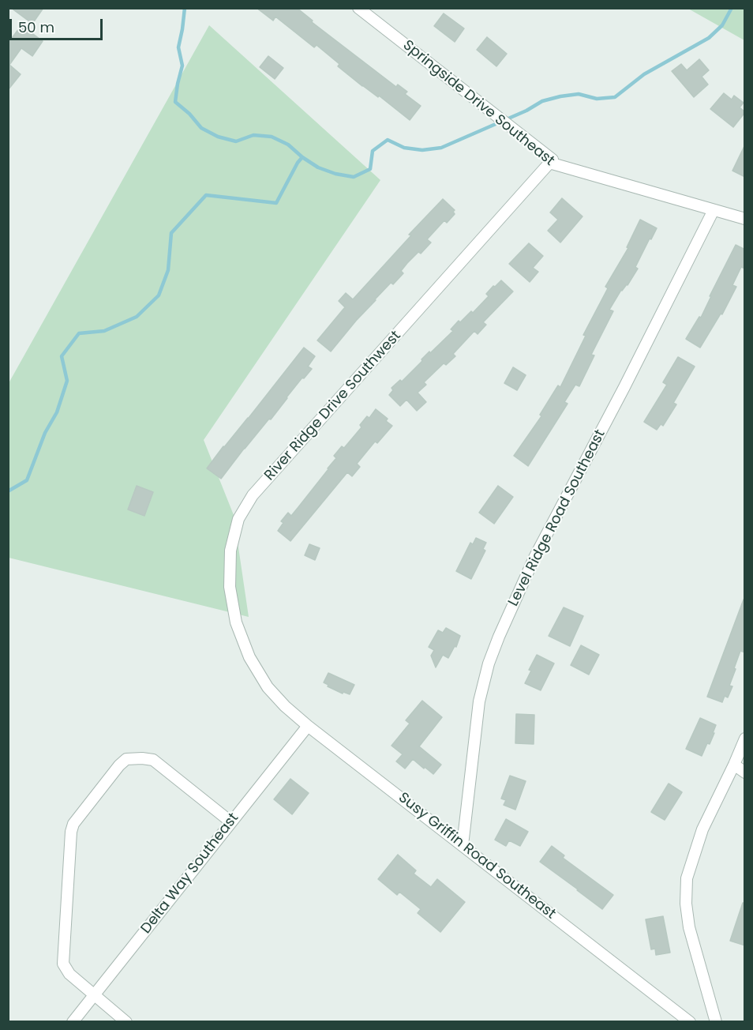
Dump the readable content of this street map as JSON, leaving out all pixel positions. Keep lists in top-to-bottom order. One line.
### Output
{"streets":{"street":["Springside Drive Southeast","River Ridge Drive Southwest","Level Ridge Road Southeast","Susy Griffin Road Southeast","Delta Way Southeast"]},"crossings":[["Springside Drive Southeast","River Ridge Drive Southwest"],["Springside Drive Southeast","Level Ridge Road Southeast"],["River Ridge Drive Southwest","Susy Griffin Road Southeast"],["Level Ridge Road Southeast","Susy Griffin Road Southeast"],["Susy Griffin Road Southeast","Delta Way Southeast"]],"scale_bar":"50 m"}
